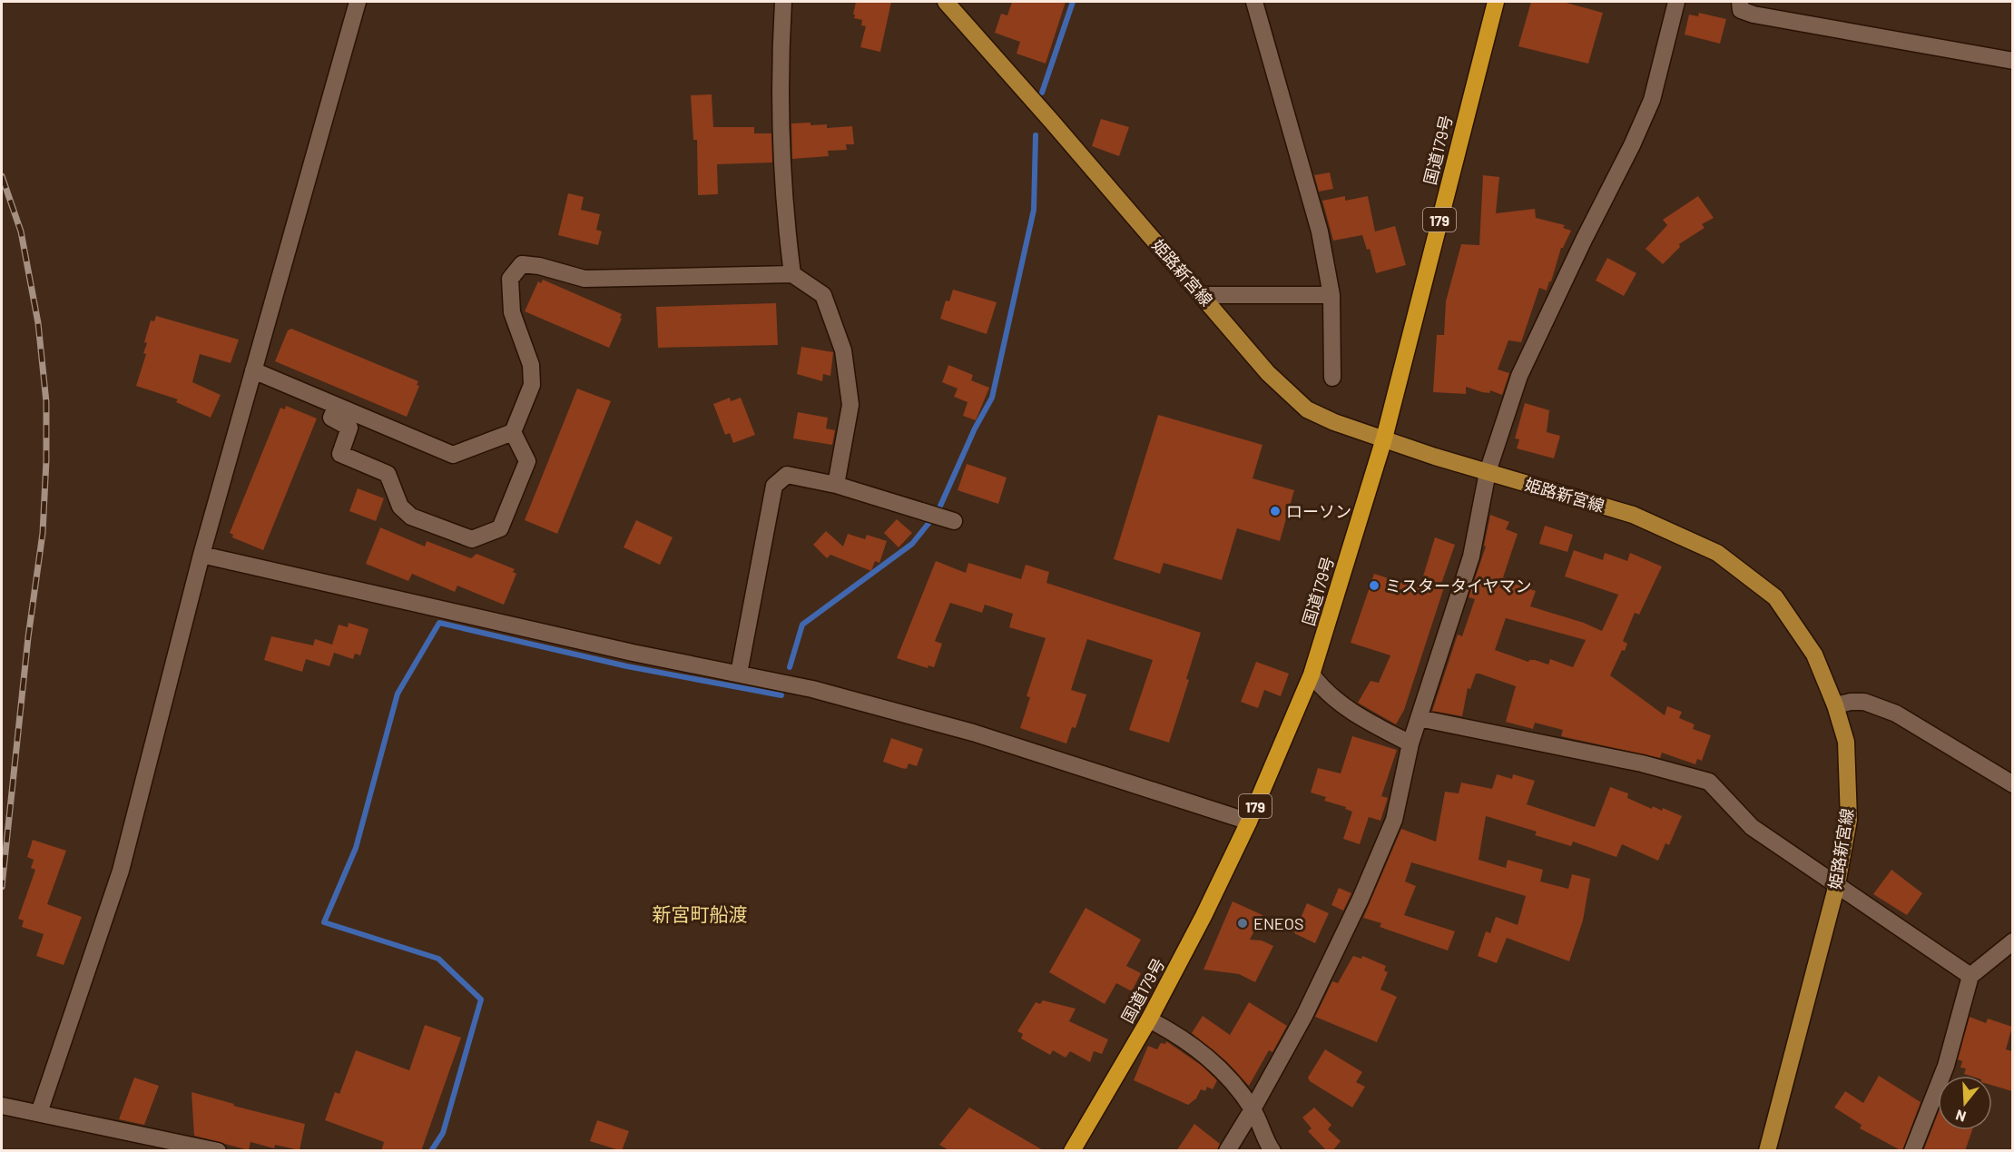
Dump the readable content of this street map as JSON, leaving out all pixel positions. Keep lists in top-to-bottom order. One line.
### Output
{"streets":{"highway":["国道179号","179"],"main road":["姫路新宮線"]},"crossings":[["国道179号","姫路新宮線"]],"districts":["新宮町船渡"],"places":["ローソン","ミスタータイヤマン","ENEOS"],"north":"bottom"}
